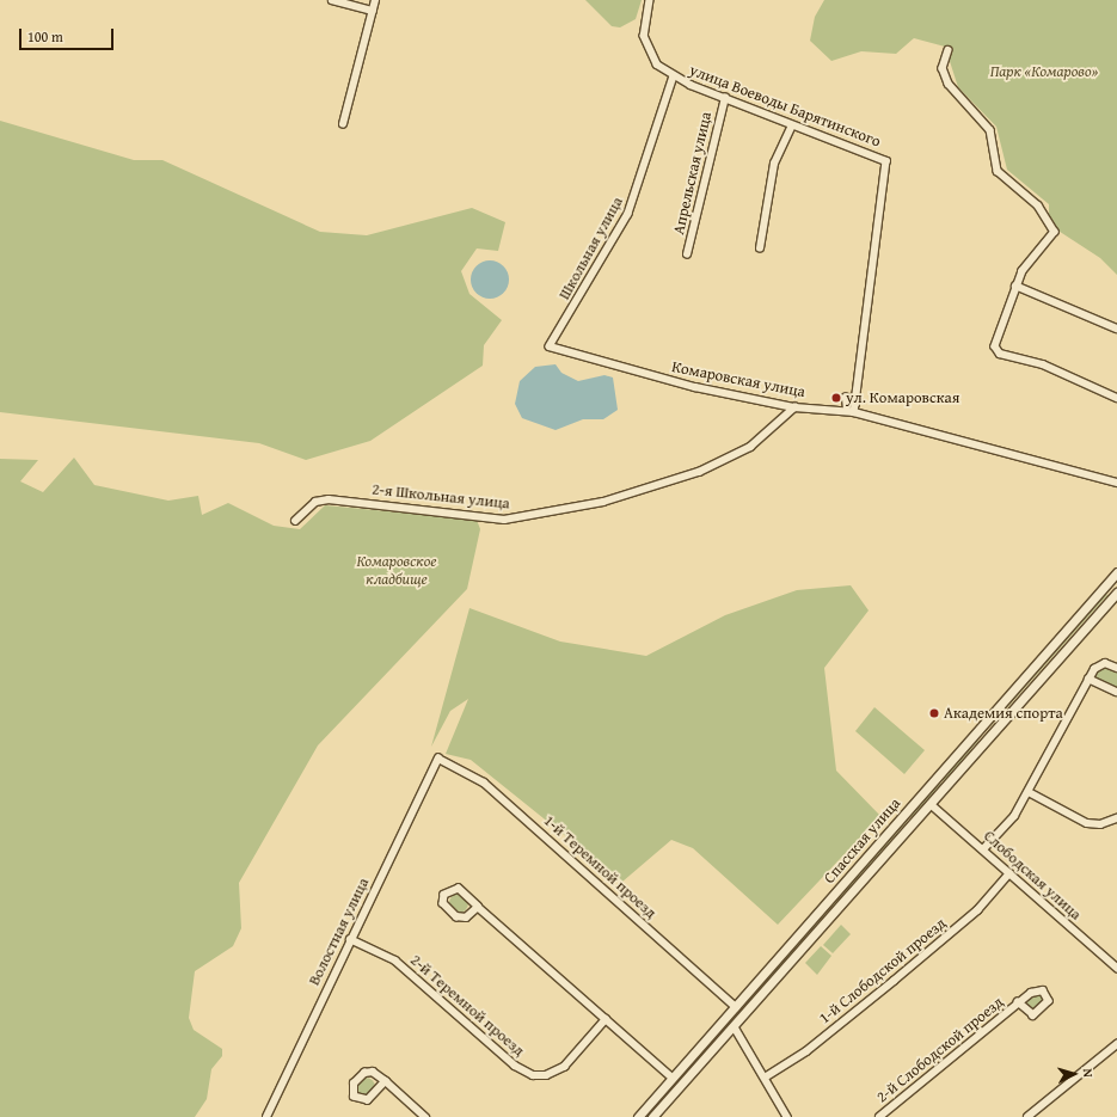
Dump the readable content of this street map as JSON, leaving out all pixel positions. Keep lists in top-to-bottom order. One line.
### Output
{"streets":{"street":["улица Воеводы Барятинского","Апрельская улица","Школьная улица","Комаровская улица","2-я Школьная улица","Спасская улица","1-й Теремной проезд","Слободская улица","Волостная улица","1-й Слободской проезд","2-й Теремной проезд","2-й Слободской проезд"]},"crossings":[["улица Воеводы Барятинского","Апрельская улица"],["улица Воеводы Барятинского","Школьная улица"],["улица Воеводы Барятинского","Комаровская улица"],["Школьная улица","Комаровская улица"],["Комаровская улица","2-я Школьная улица"],["Спасская улица","1-й Теремной проезд"],["Спасская улица","Слободская улица"],["1-й Теремной проезд","Волостная улица"],["Слободская улица","1-й Слободской проезд"],["Волостная улица","2-й Теремной проезд"]],"parks":["Парк «Комарово»","Комаровское кладбище"],"places":["ул. Комаровская","Академия спорта"],"scale_bar":"100 m","north":"right"}
